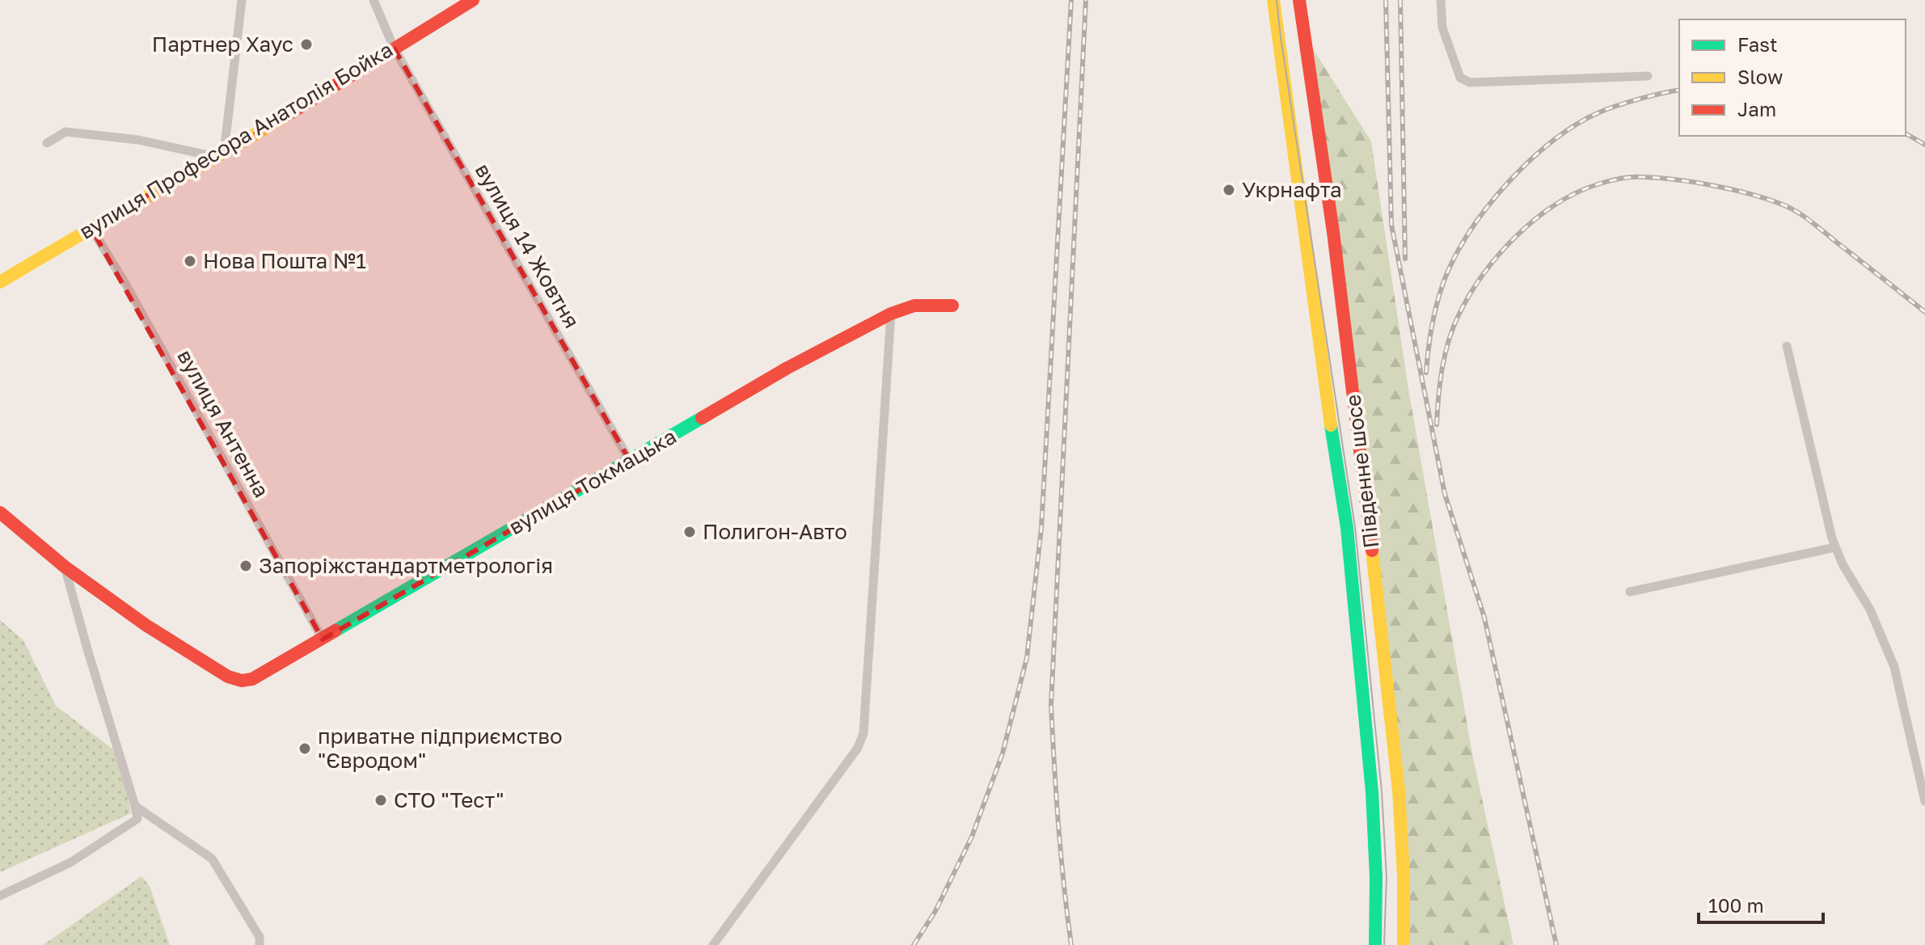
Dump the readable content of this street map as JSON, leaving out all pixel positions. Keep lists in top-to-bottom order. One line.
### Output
{"streets":{"main road":["вулиця Професора Анатолія Бойка","Південне шосе","вулиця Токмацька"],"street":["вулиця 14 Жовтня","вулиця Антенна"]},"crossings":[["вулиця Професора Анатолія Бойка","вулиця 14 Жовтня"],["вулиця Професора Анатолія Бойка","вулиця Антенна"],["вулиця 14 Жовтня","вулиця Токмацька"],["вулиця Антенна","вулиця Токмацька"]],"places":["Партнер Хаус","Укрнафта","Нова Пошта №1","Полигон-Авто","Запоріжстандартметрологія","приватне підприємство \"Євродом\"","СТО \"Тест\""],"legend":["Fast","Slow","Jam"],"scale_bar":"100 m"}
